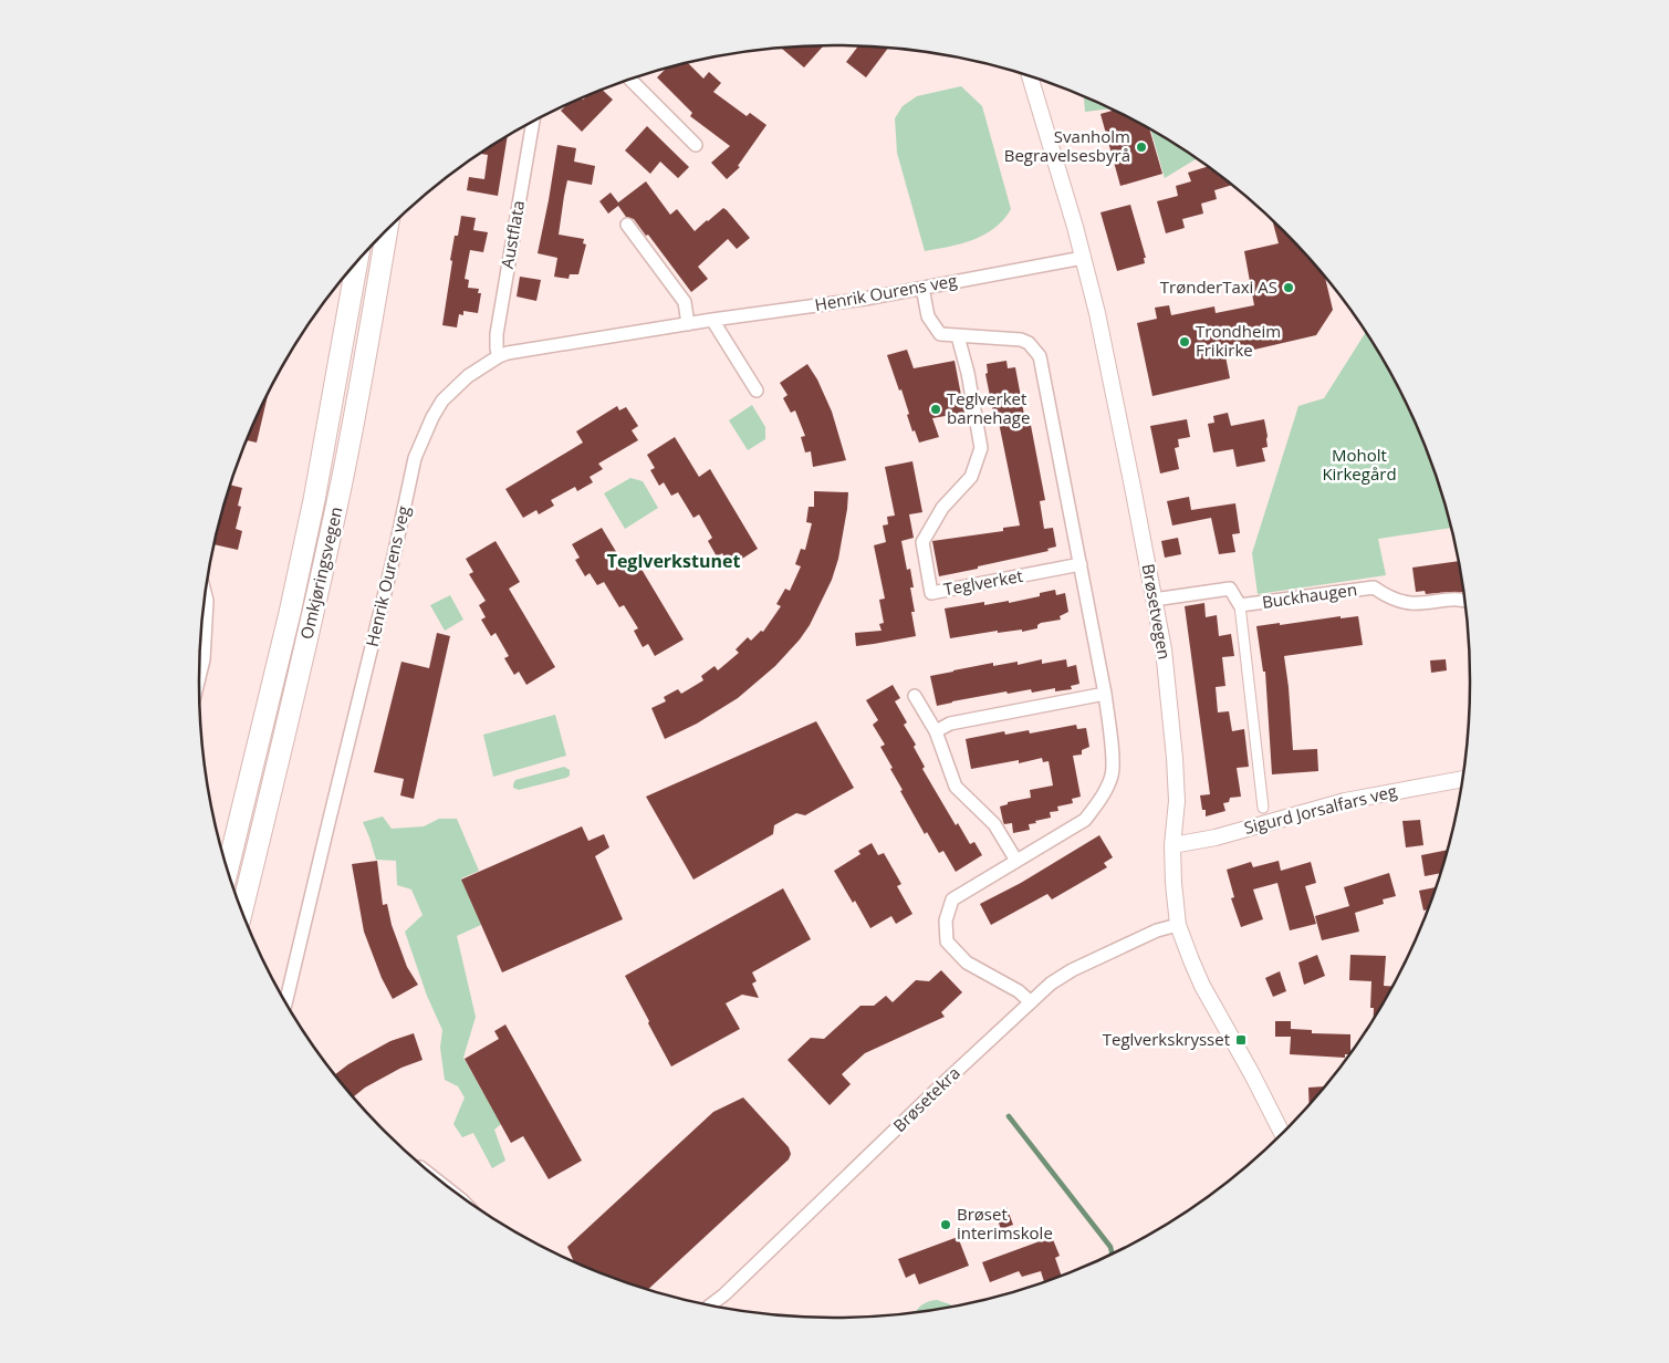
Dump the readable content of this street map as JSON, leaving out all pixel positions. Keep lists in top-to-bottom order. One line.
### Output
{"streets":{"highway":["Omkjøringsvegen"],"street":["Austflata","Henrik Ourens veg","Teglverket","Buckhaugen","Brøsetvegen","Sigurd Jorsalfars veg","Brøsetekra"]},"crossings":[["Austflata","Henrik Ourens veg"],["Henrik Ourens veg","Brøsetvegen"],["Buckhaugen","Brøsetvegen"],["Brøsetvegen","Sigurd Jorsalfars veg"],["Brøsetvegen","Brøsetekra"]],"districts":["Teglverkstunet"],"parks":["Moholt Kirkegård"],"places":{"other":["Svanholm Begravelsesbyrå","TrønderTaxi AS","Trondheim Frikirke","Teglverket barnehage","Brøset interimskole"],"transit":["Teglverkskrysset"]}}
